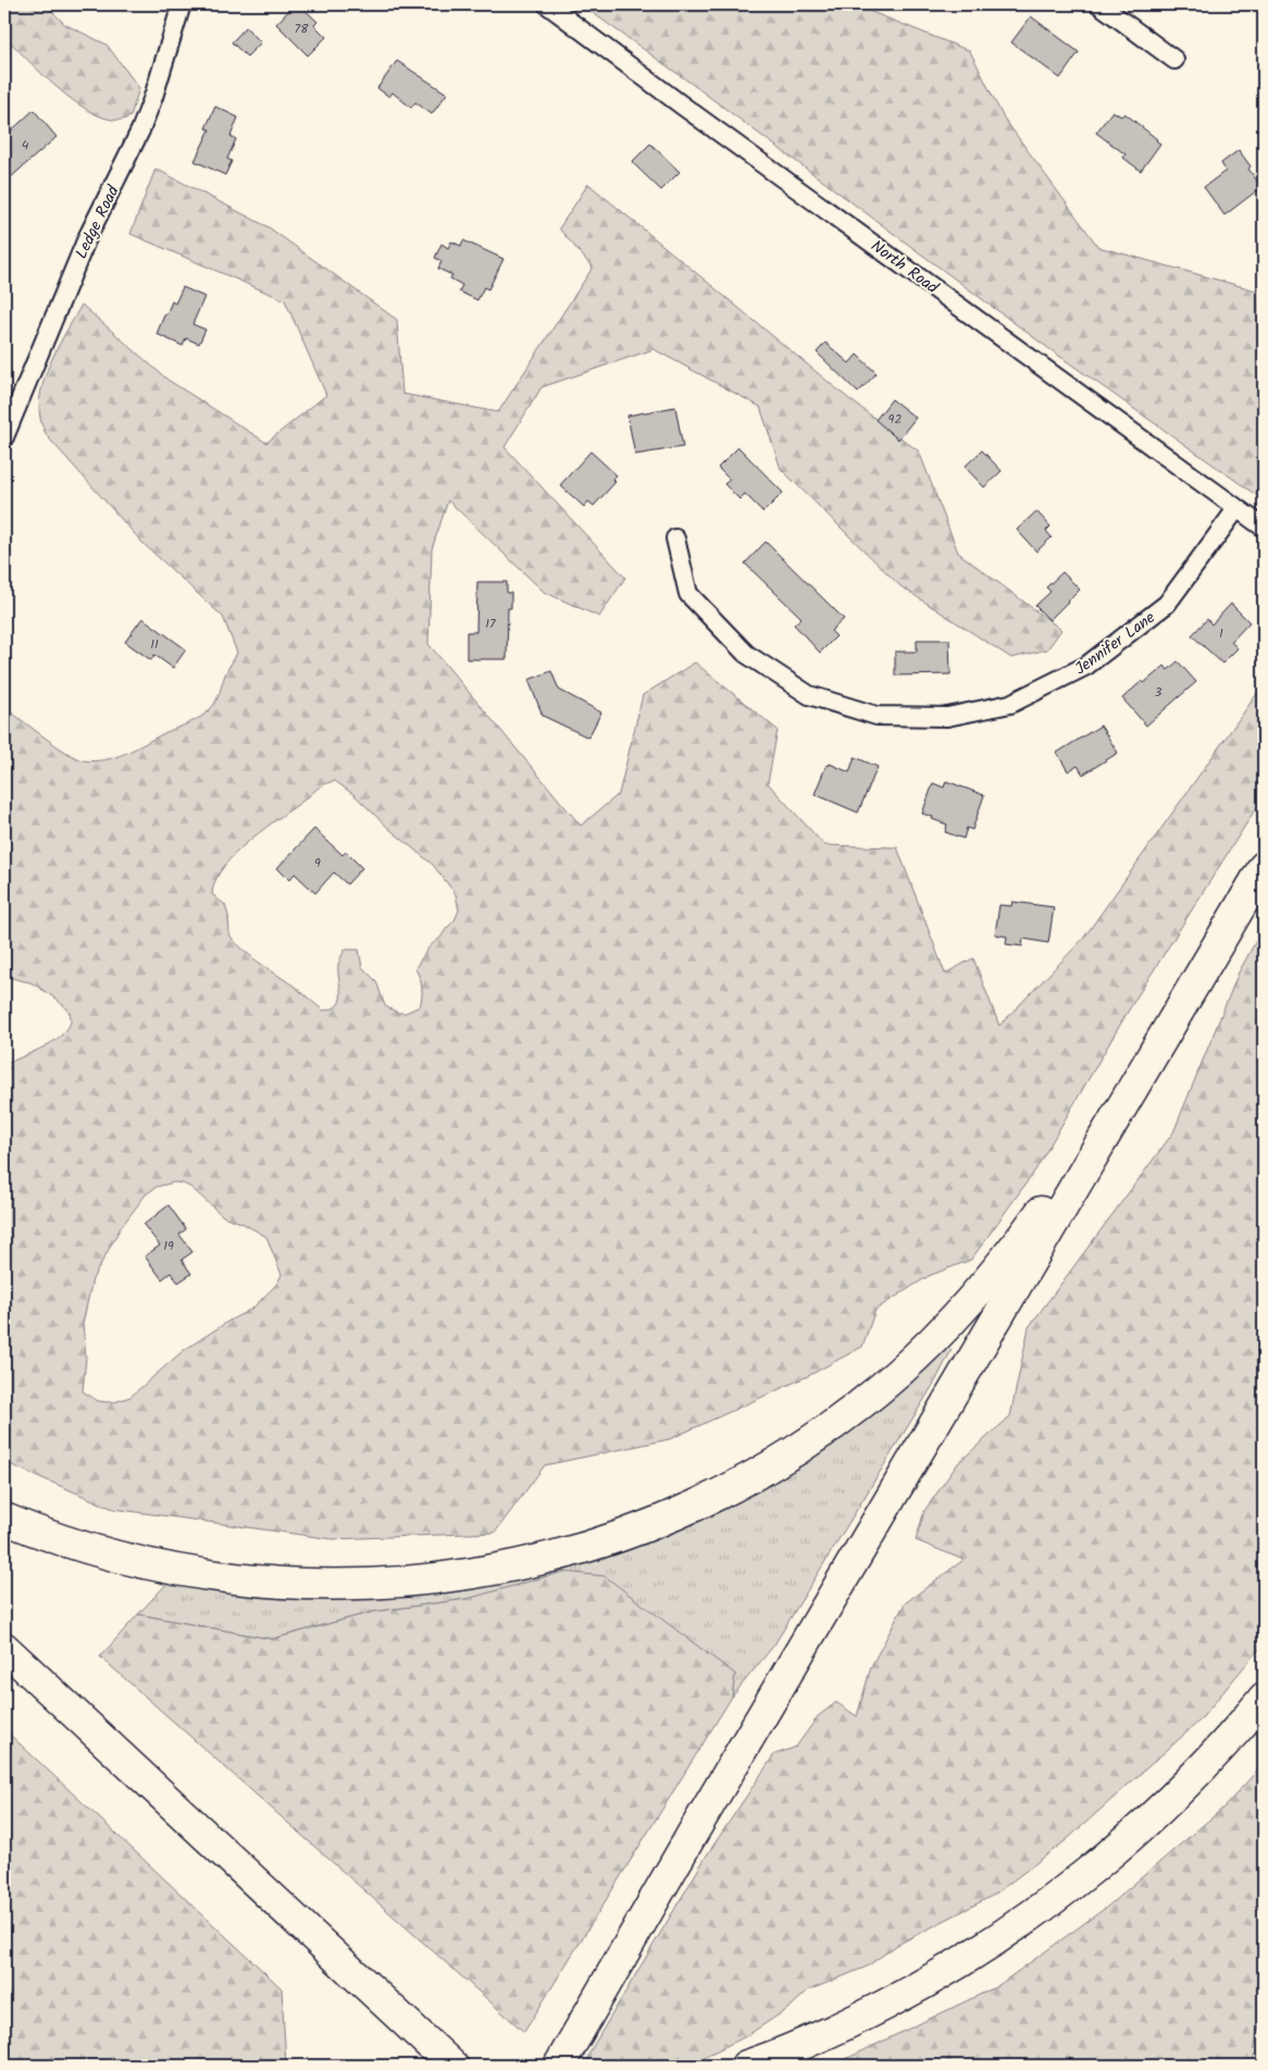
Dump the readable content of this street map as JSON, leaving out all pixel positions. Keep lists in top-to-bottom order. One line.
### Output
{"streets":{"street":["Ledge Road","North Road","Jennifer Lane"]},"crossings":[["North Road","Jennifer Lane"]],"house_numbers":["78","4","92","17","1","11","3","9","19"]}
